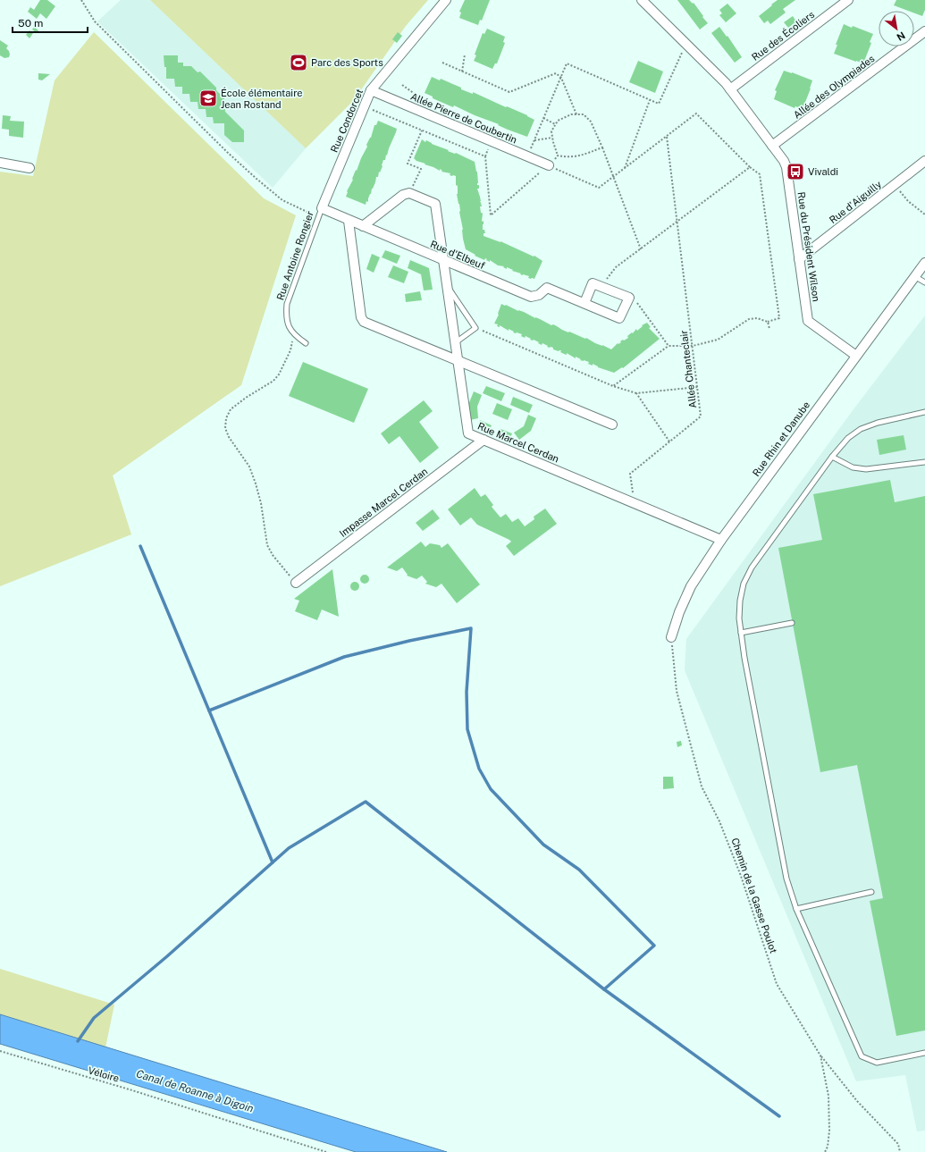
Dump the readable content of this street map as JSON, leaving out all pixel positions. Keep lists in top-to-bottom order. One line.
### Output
{"streets":{"street":["Rue des Écoliers","Allée des Olympiades","Allée Pierre de Coubertin","Rue Condorcet","Rue d'Aiguilly","Rue du Président Wilson","Rue d'Elbeuf","Rue Rhin et Danube","Rue Marcel Cerdan","Impasse Marcel Cerdan"],"lane":["Rue Antoine Rongier"],"path":["Allée Chanteclair","Chemin de la Gasse Poulot","Véloire"]},"crossings":[["Rue des Écoliers","Rue du Président Wilson"],["Allée des Olympiades","Rue du Président Wilson"],["Allée Pierre de Coubertin","Rue Condorcet"],["Rue Condorcet","Rue d'Elbeuf"],["Rue Condorcet","Rue Antoine Rongier"],["Rue d'Aiguilly","Rue du Président Wilson"],["Rue du Président Wilson","Rue Rhin et Danube"],["Rue d'Elbeuf","Rue Antoine Rongier"],["Rue d'Elbeuf","Rue Marcel Cerdan"],["Allée Chanteclair","Rue Marcel Cerdan"],["Rue Rhin et Danube","Rue Marcel Cerdan"],["Rue Rhin et Danube","Chemin de la Gasse Poulot"],["Rue Marcel Cerdan","Impasse Marcel Cerdan"]],"water":["Canal de Roanne à Digoin"],"places":{"sports":["Parc des Sports"],"school or university":["École élémentaire Jean Rostand"],"bus stop":["Vivaldi"]},"scale_bar":"50 m","north":"bottom right"}
